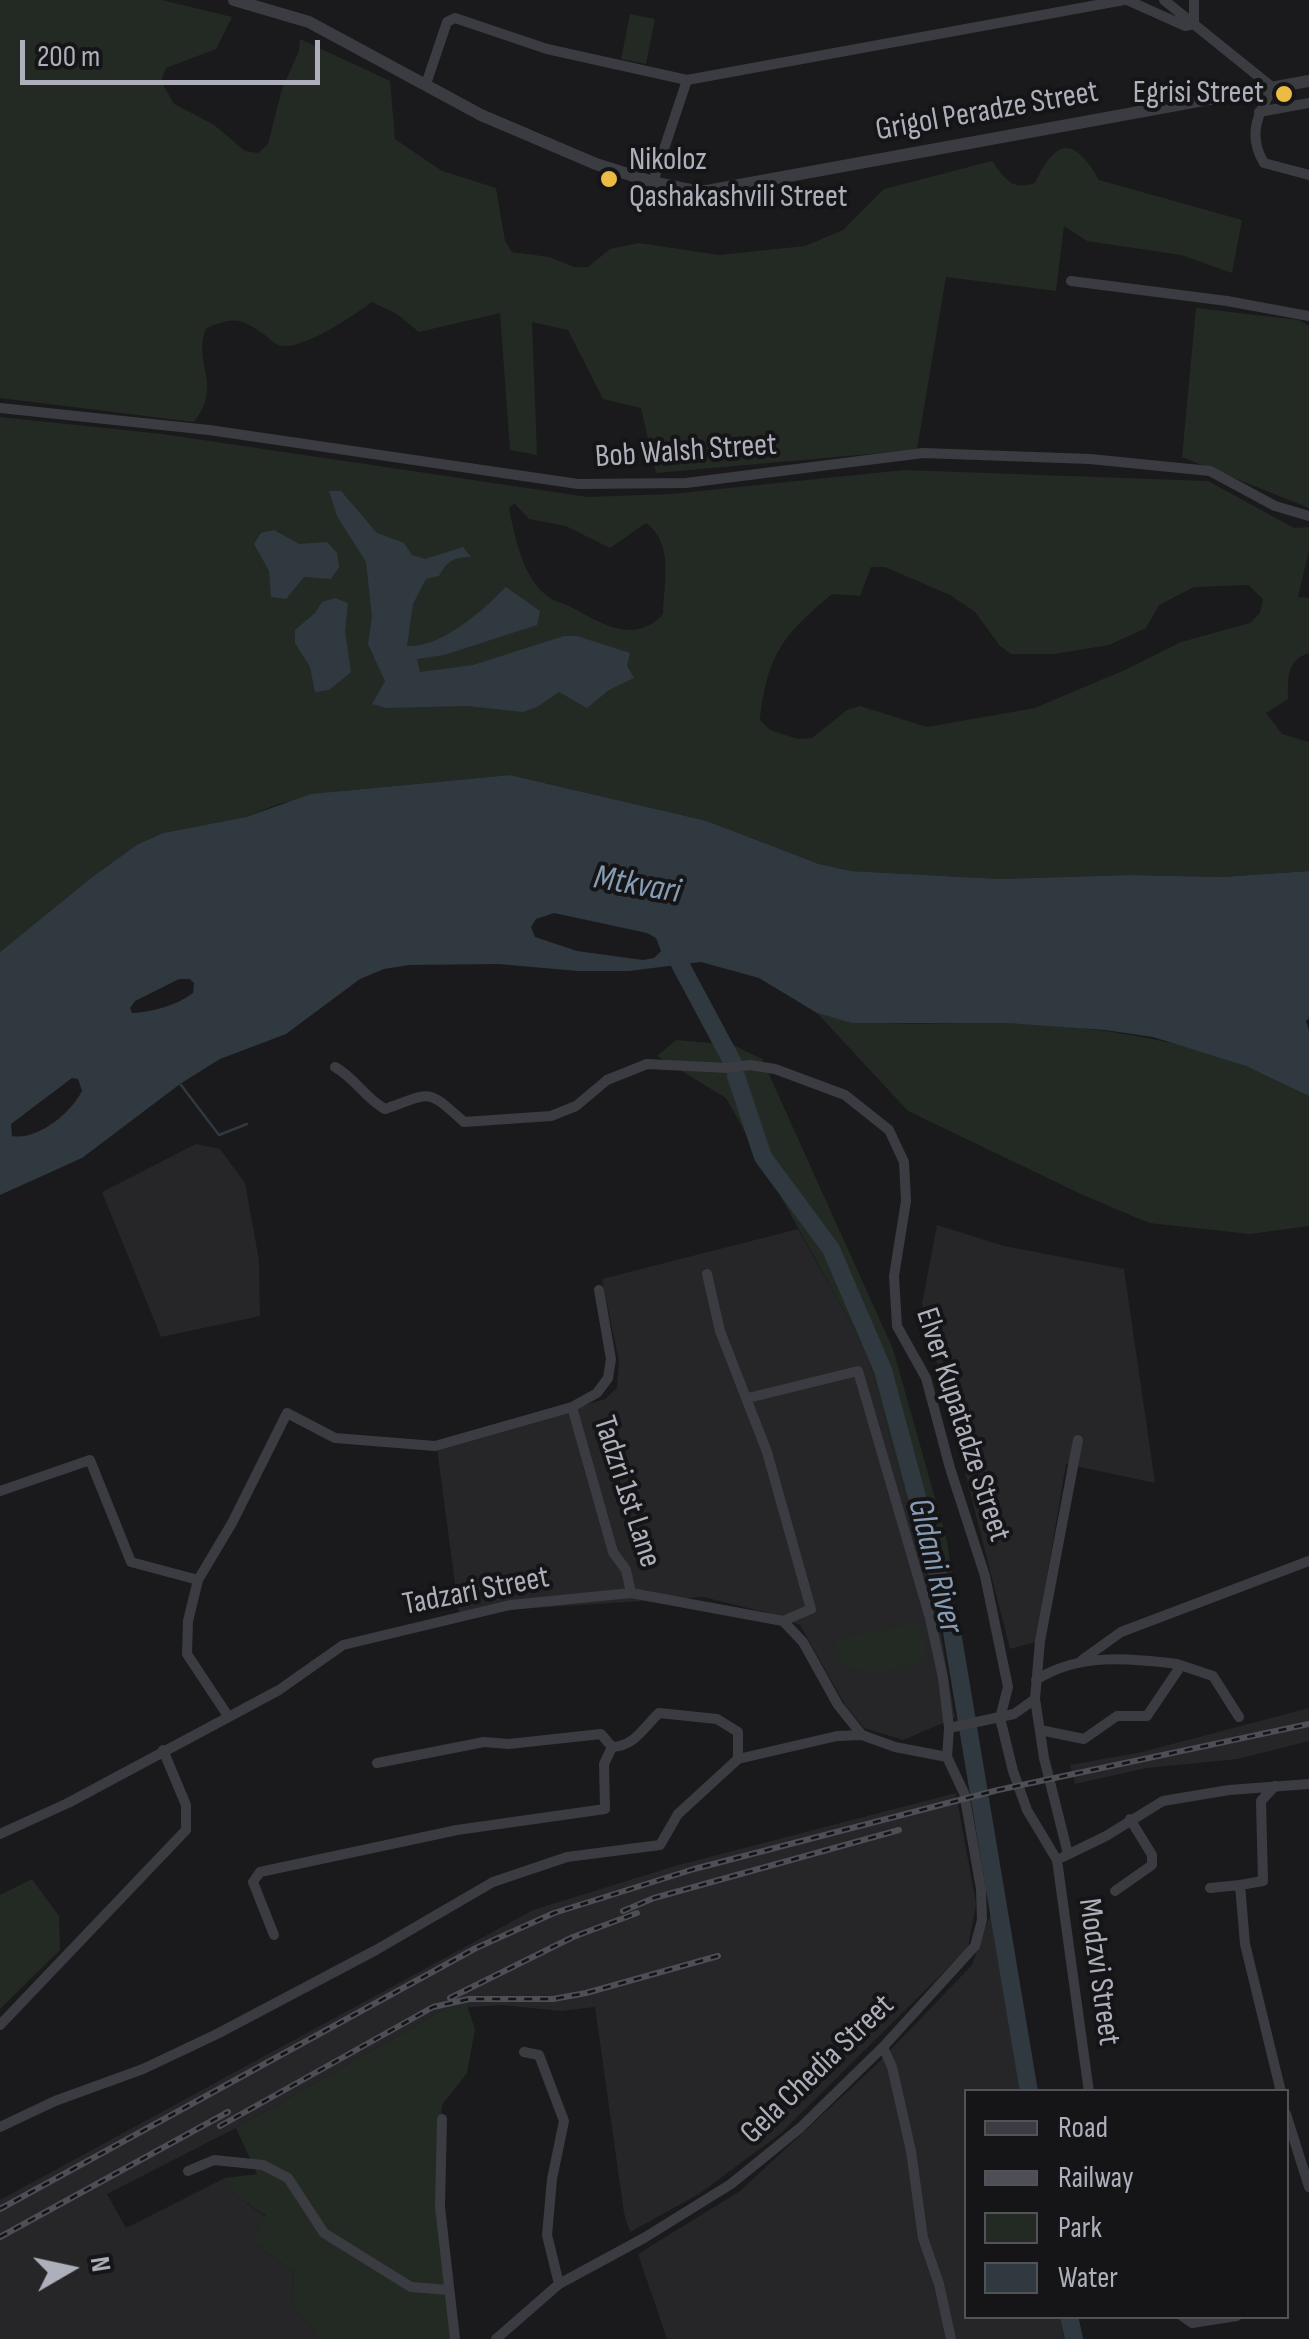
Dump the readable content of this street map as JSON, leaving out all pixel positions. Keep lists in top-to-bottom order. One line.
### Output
{"streets":{"street":["Grigol Peradze Street","Bob Walsh Street","Elver Kupatadze Street","Tadzri 1st Lane","Tadzari Street","Modzvi Street","Gela Chedia Street"]},"crossings":[["Elver Kupatadze Street","Modzvi Street"],["Tadzri 1st Lane","Tadzari Street"]],"water":["Mtkvari","Gldani River"],"places":["Egrisi Street","Nikoloz Qashakashvili Street"],"legend":["Road","Railway","Park","Water"],"scale_bar":"200 m","north":"right"}
